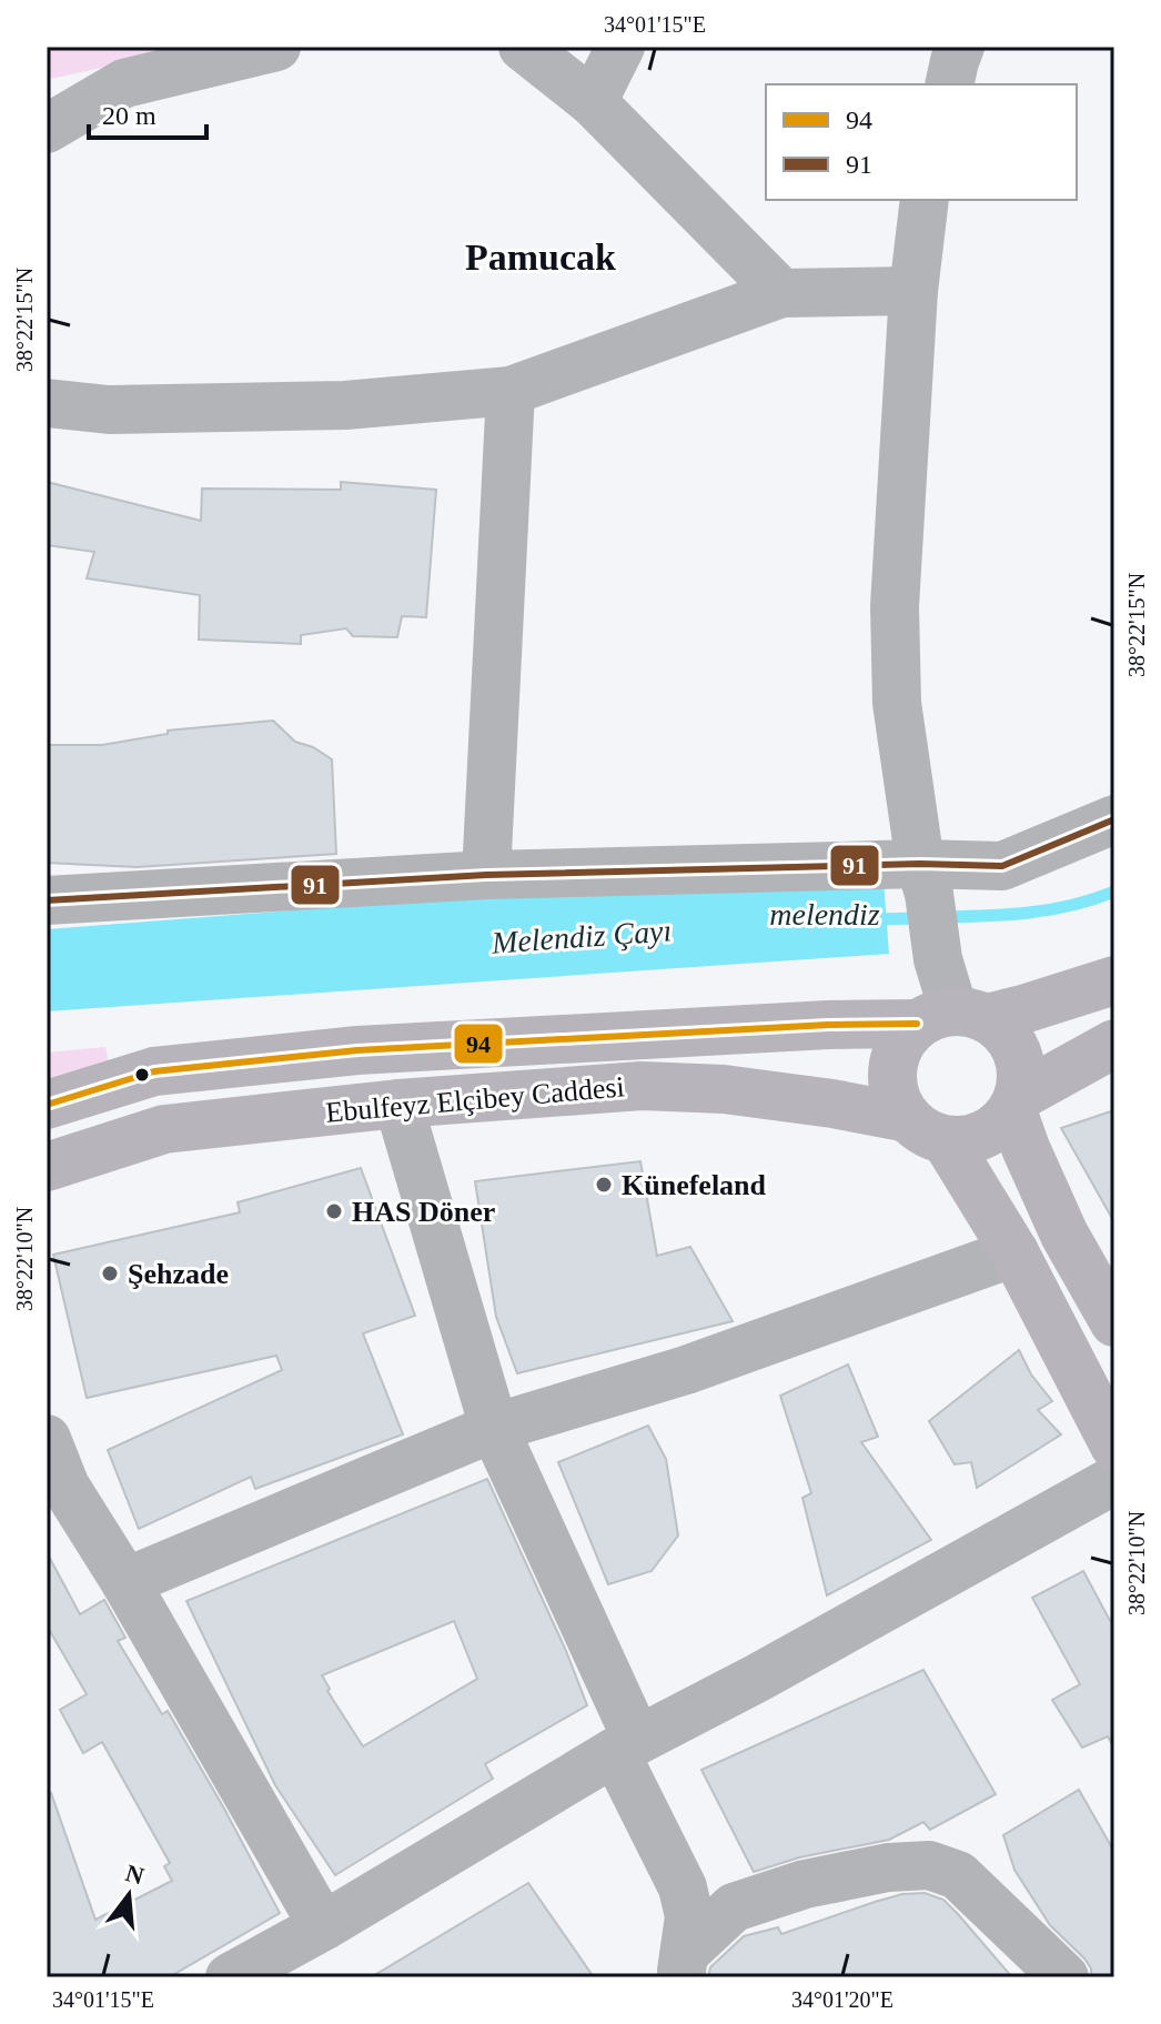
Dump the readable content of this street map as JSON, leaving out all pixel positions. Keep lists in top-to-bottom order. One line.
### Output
{"streets":{"main road":["Ebulfeyz Elçibey Caddesi"]},"districts":["Pamucak"],"water":["melendiz","Melendiz Çayı"],"places":["Künefeland","HAS Döner","Şehzade"],"lines":["transit line 91","transit line 94"],"legend":["94","91"],"scale_bar":"20 m","north":"top","coordinates":["34°01'15\"E","38°22'15\"N","38°22'10\"N","34°01'20\"E"]}
